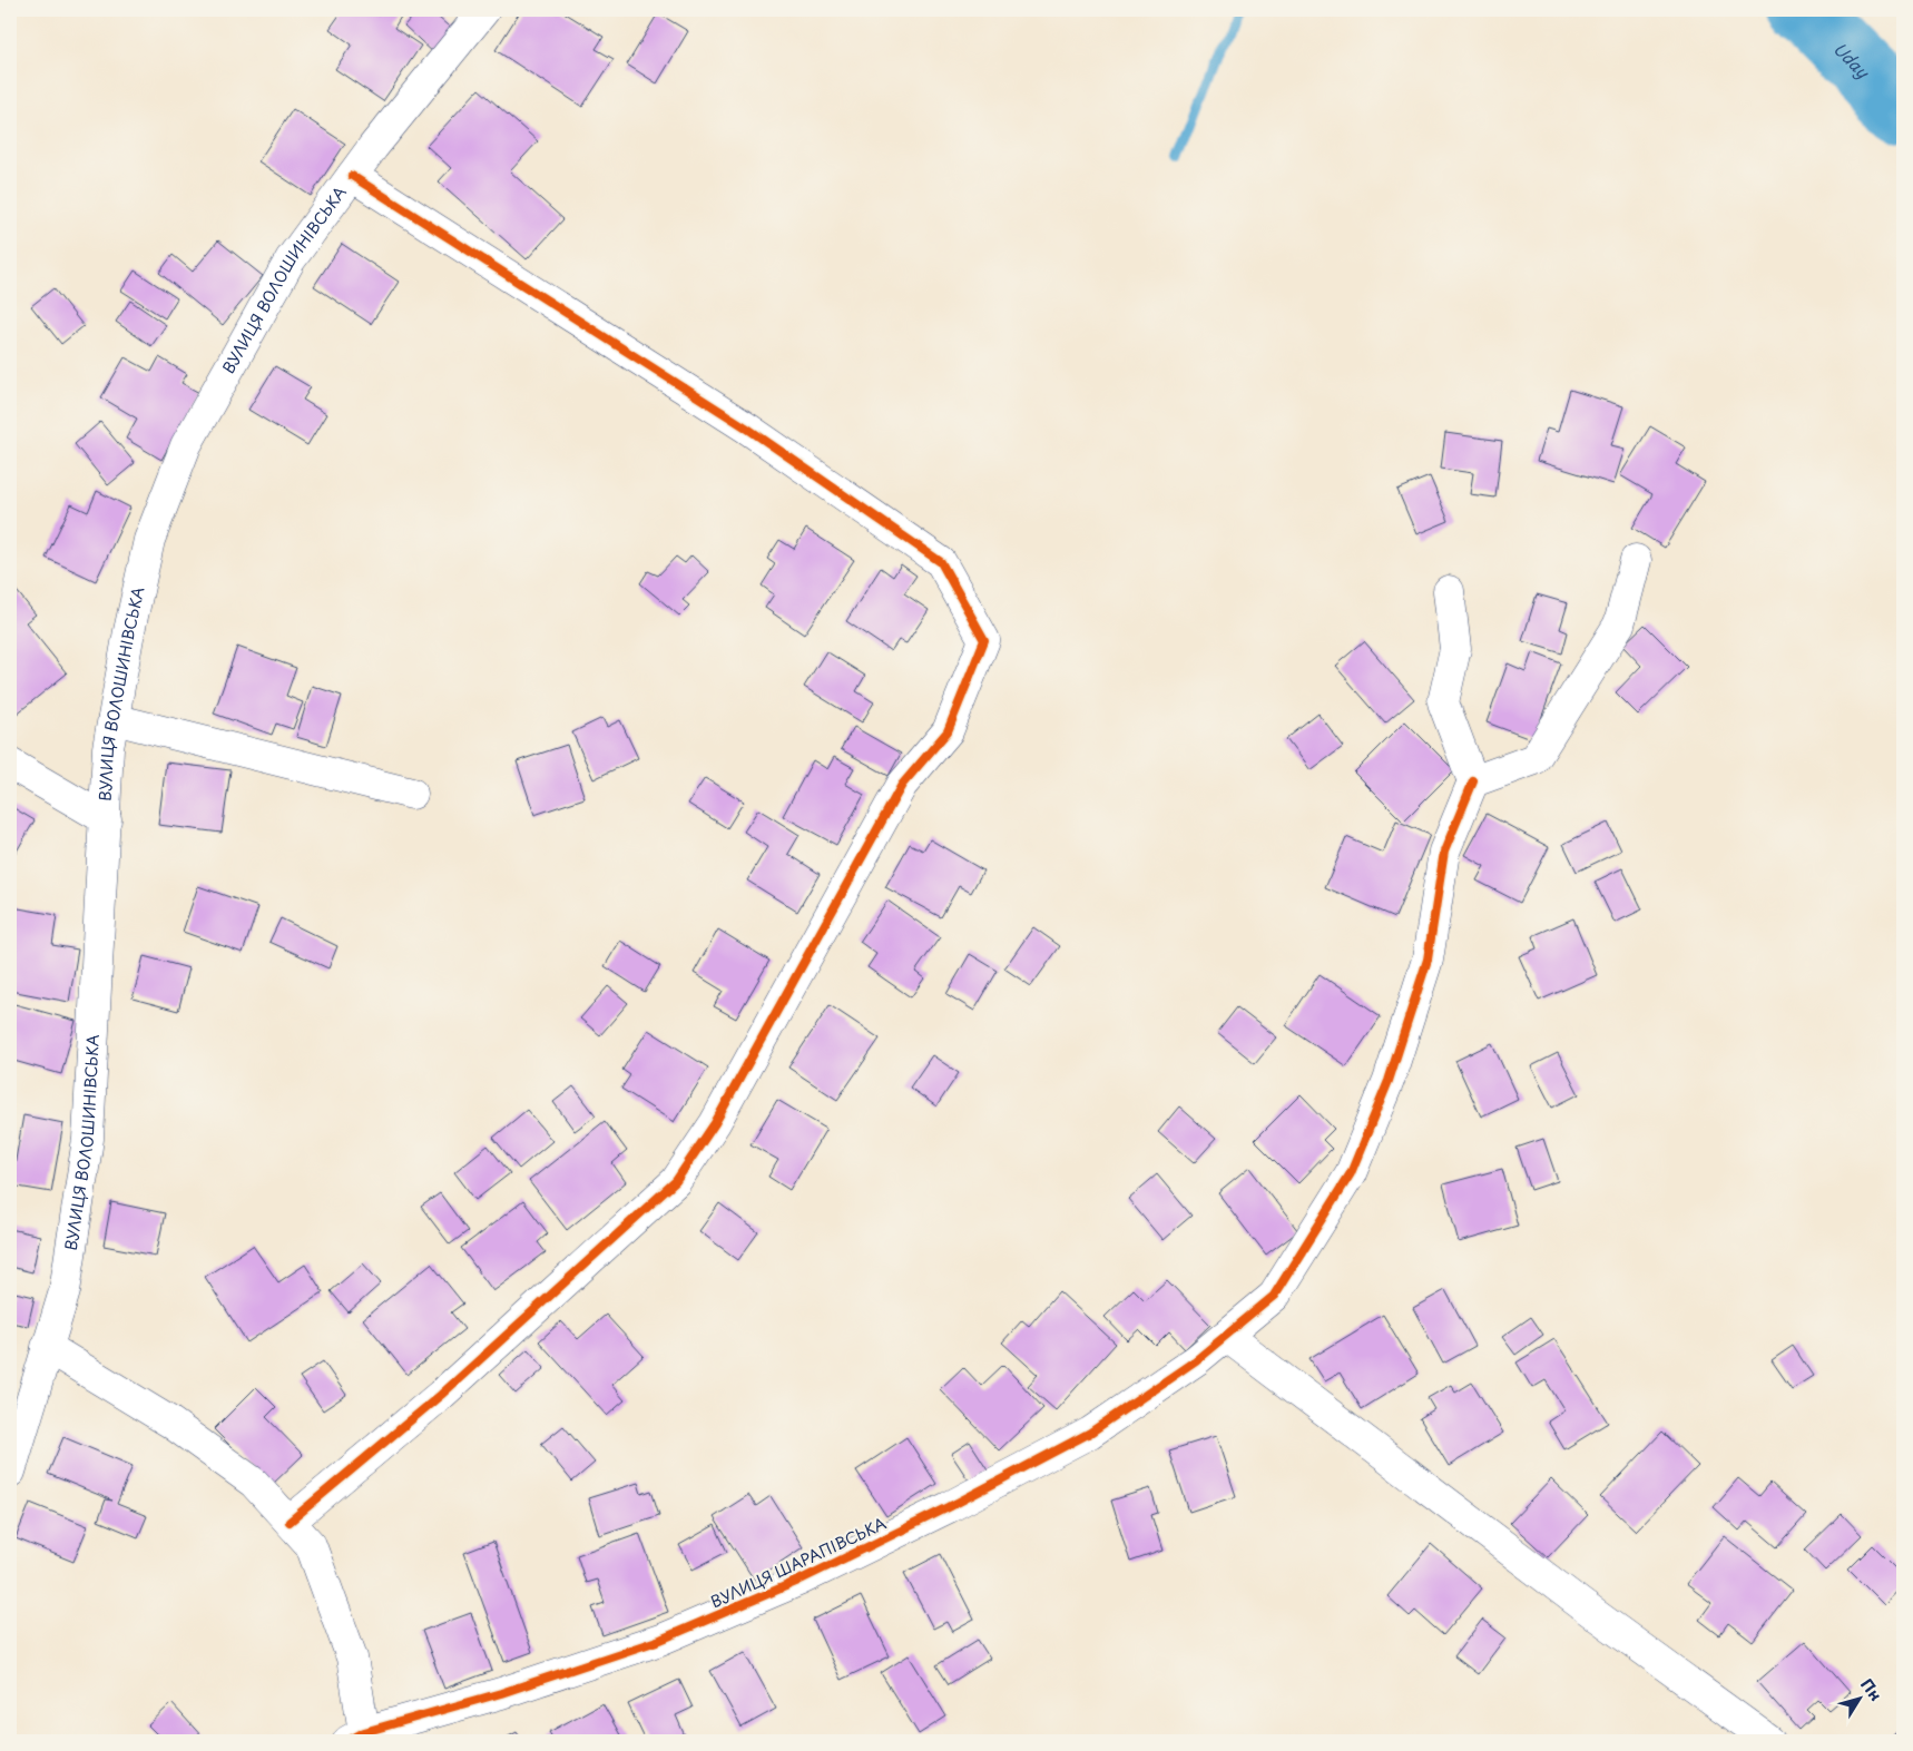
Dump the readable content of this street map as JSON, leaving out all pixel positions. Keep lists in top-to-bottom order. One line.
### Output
{"streets":{"street":["ВУЛИЦЯ ВОЛОШИНІВСЬКА","ВУЛИЦЯ ШАРАПІВСЬКА"]},"water":["Uday"],"north":"top right"}
